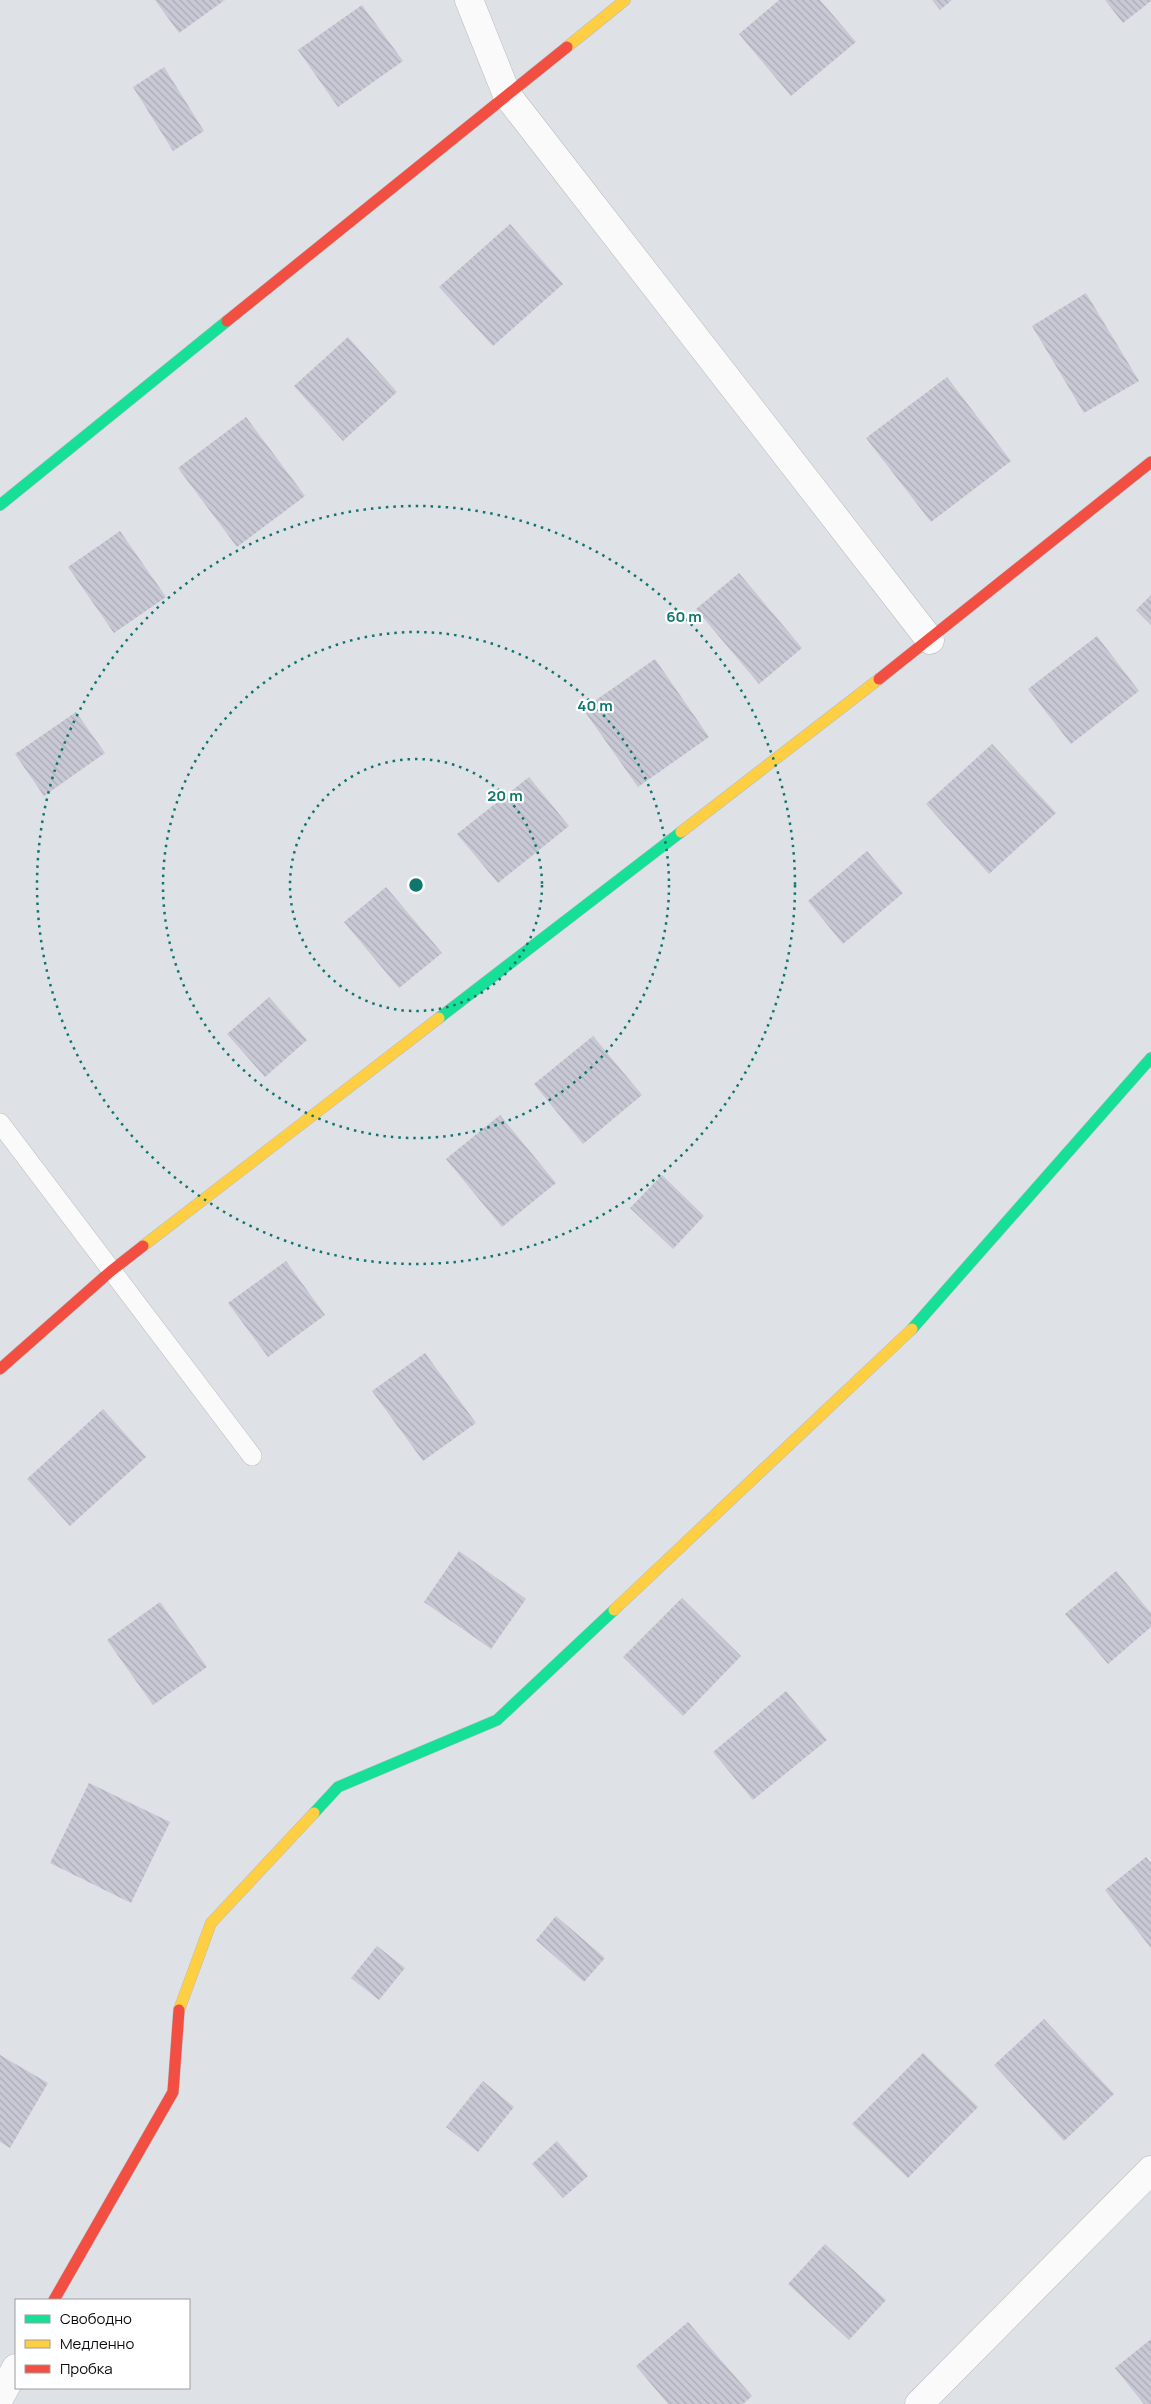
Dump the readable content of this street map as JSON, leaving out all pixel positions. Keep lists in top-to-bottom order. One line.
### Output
{"legend":["Свободно","Медленно","Пробка"],"rings":["60 m","40 m","20 m"]}
